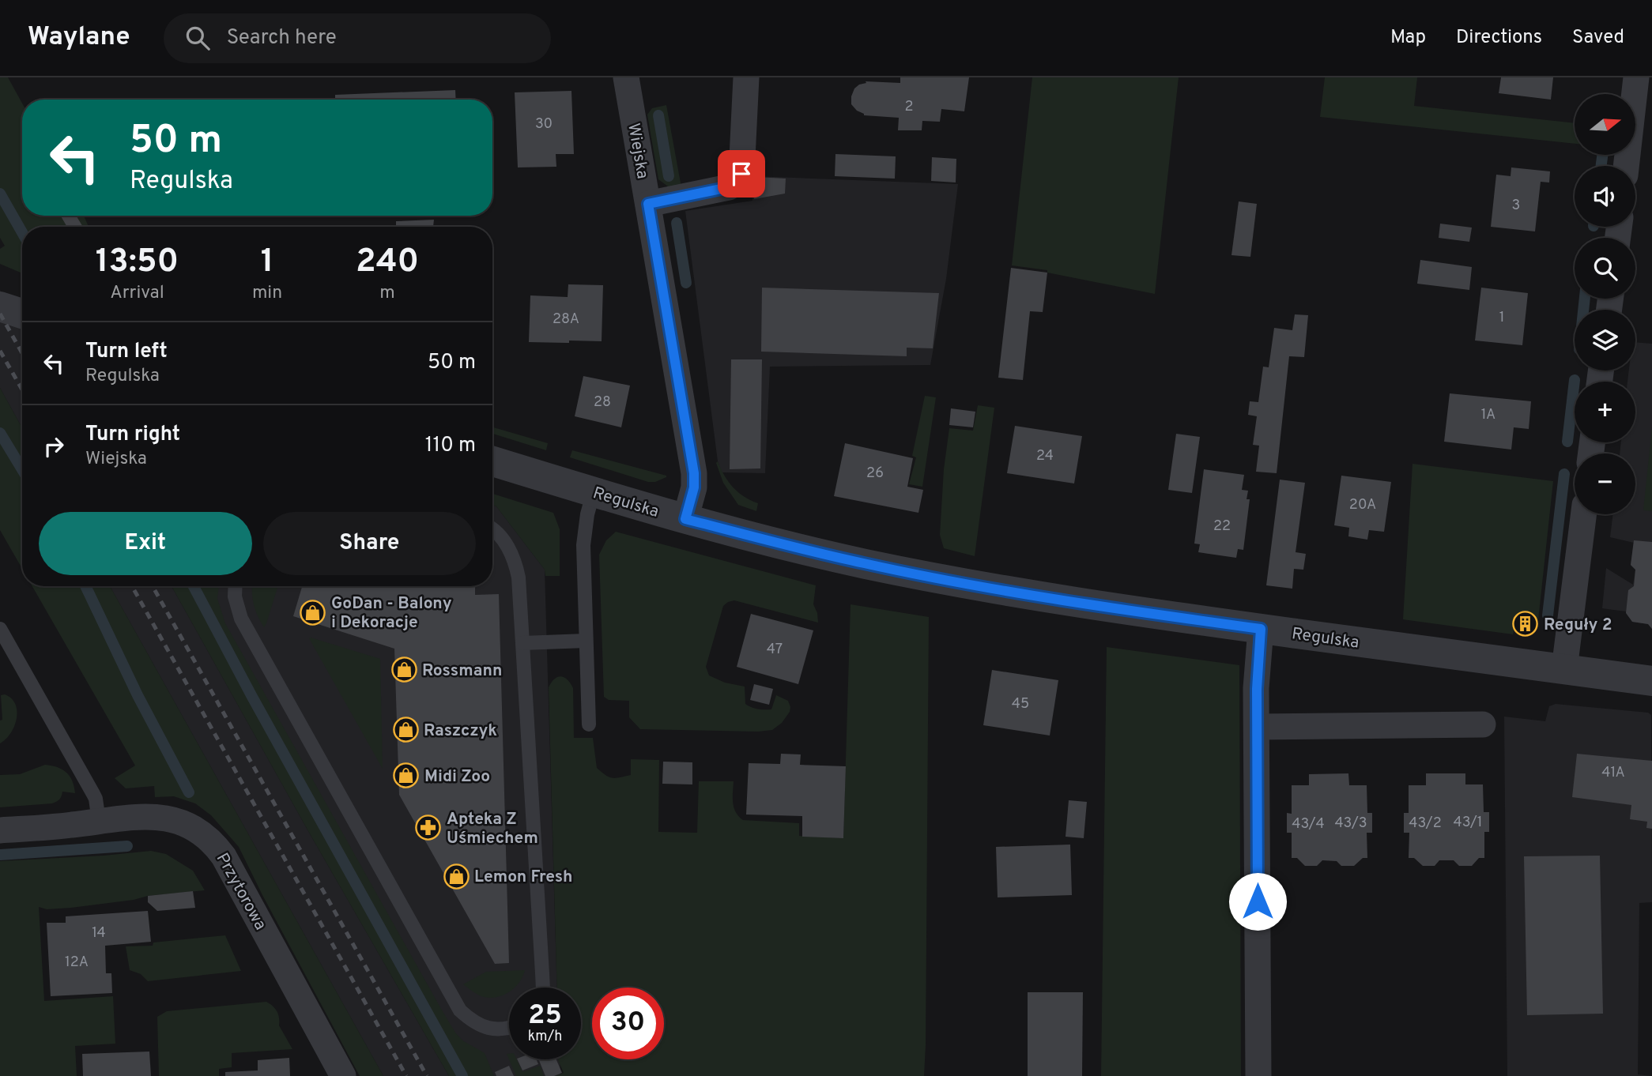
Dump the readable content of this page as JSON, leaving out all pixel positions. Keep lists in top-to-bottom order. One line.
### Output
{"streets":{"street":["Wiejska","Regulska","Przytorowa"]},"crossings":[["Wiejska","Regulska"]],"places":{"shop":["GoDan - Balony i Dekoracje","Rossmann","Raszczyk","Midi Zoo","Lemon Fresh"],"building":["Reguły 2"],"pharmacy":["Apteka Z Uśmiechem"]},"house_numbers":["2","30","3","1","28A","28","1A","24","26","20A","22","47","45","41A","43/1","43/3","43/2","43/4","14","12A"],"north":"right","page":{"header":"Waylane","search":"Search here","nav":["Map","Directions","Saved"],"map_buttons":["+","−"],"turn":["50 m","Regulska"],"eta":["13:50","Arrival","1","min","240","m"],"list":[{"name":"Turn left","note":"Regulska","value":"50 m"},{"name":"Turn right","note":"Wiejska","value":"110 m"}],"buttons":["Exit","Share"],"speed":"25 km/h","limit":"30"}}
